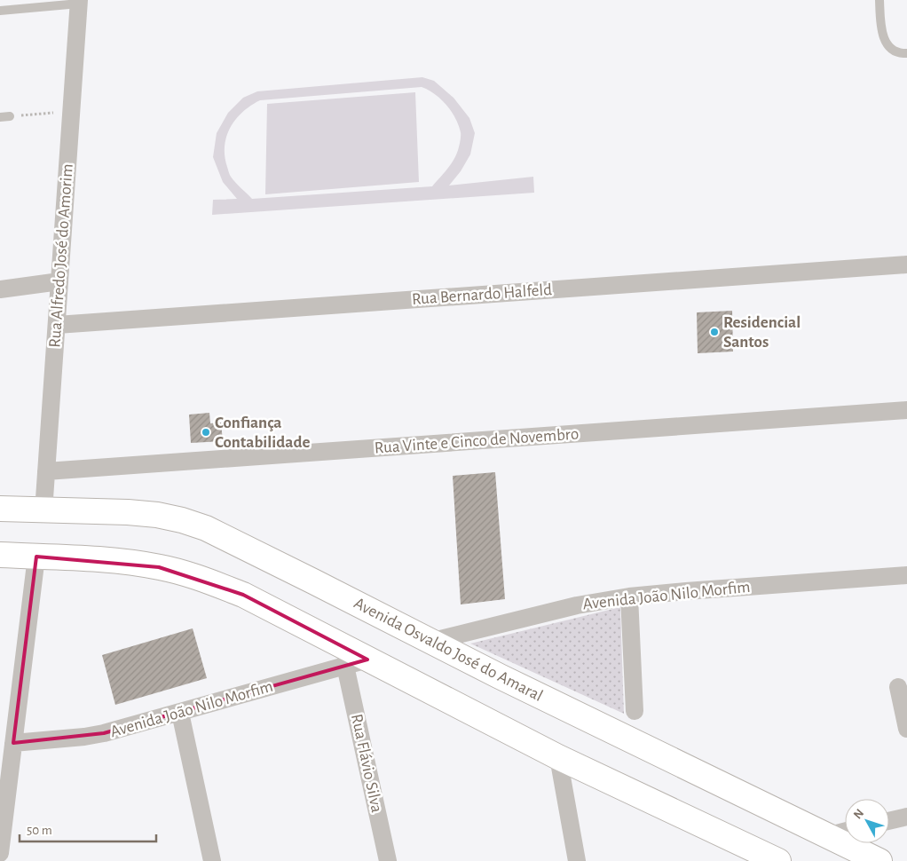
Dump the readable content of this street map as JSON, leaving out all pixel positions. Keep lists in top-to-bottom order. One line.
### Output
{"streets":{"main road":["Avenida Osvaldo José do Amaral"],"street":["Rua Alfredo José do Amorim","Rua Bernardo Halfeld","Rua Vinte e Cinco de Novembro","Avenida João Nilo Morfim","Rua Flávio Silva"]},"crossings":[["Rua Alfredo José do Amorim","Rua Bernardo Halfeld"],["Rua Alfredo José do Amorim","Rua Vinte e Cinco de Novembro"],["Rua Alfredo José do Amorim","Avenida Osvaldo José do Amaral"],["Avenida João Nilo Morfim","Avenida Osvaldo José do Amaral"],["Avenida João Nilo Morfim","Rua Flávio Silva"]],"places":["Residencial Santos","Confiança Contabilidade"],"scale_bar":"50 m","north":"top left"}
